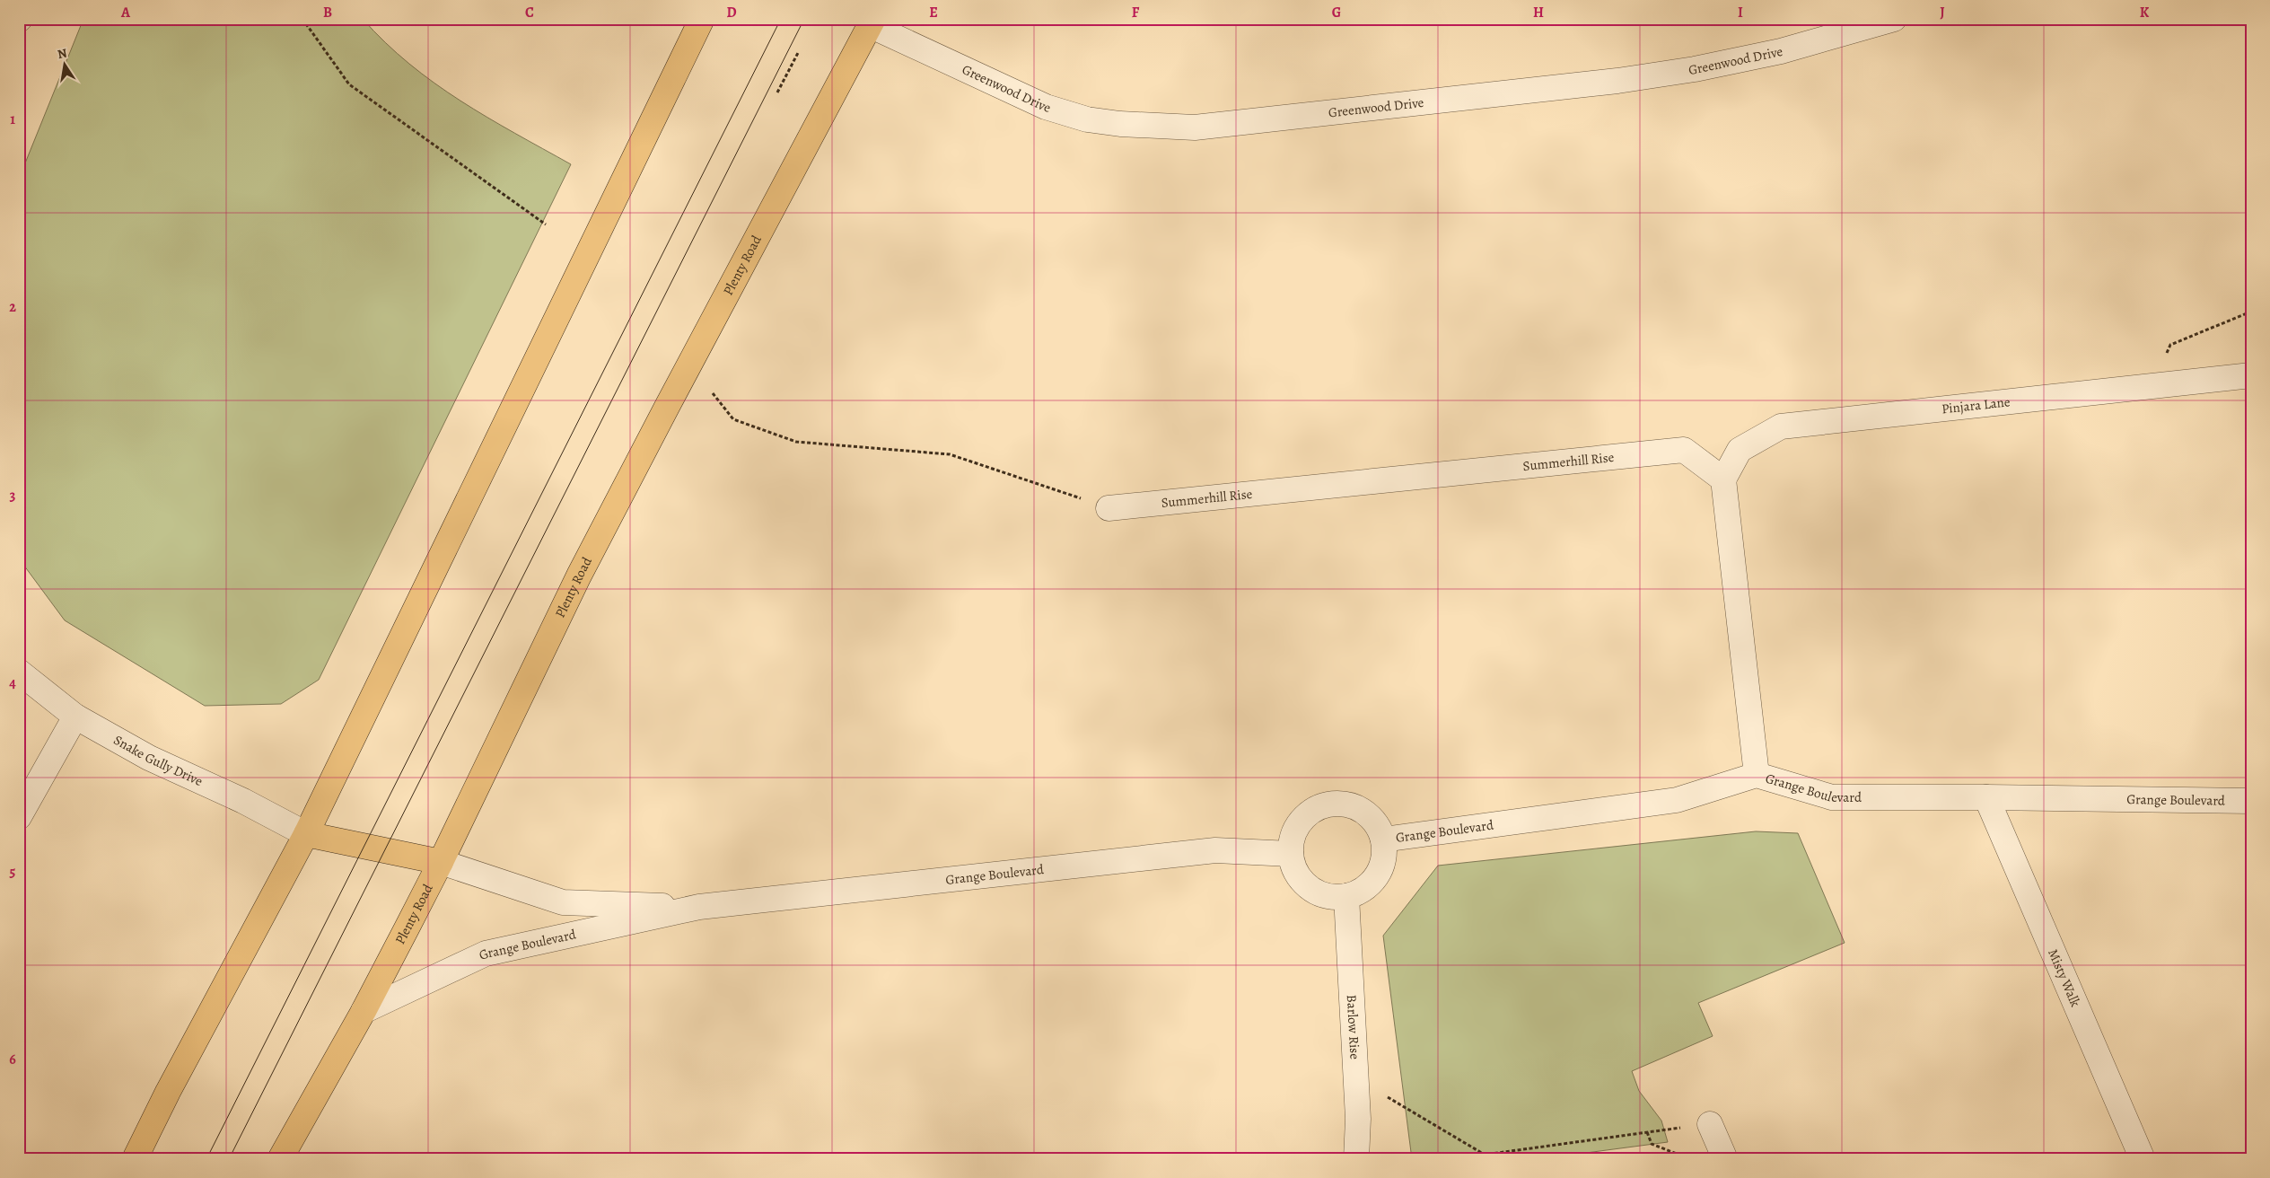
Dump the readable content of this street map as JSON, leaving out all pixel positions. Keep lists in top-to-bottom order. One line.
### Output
{"streets":{"highway":["Plenty Road"],"street":["Greenwood Drive","Pinjara Lane","Summerhill Rise","Snake Gully Drive","Grange Boulevard","Misty Walk","Barlow Rise"]},"crossings":[["Greenwood Drive","Plenty Road"],["Plenty Road","Grange Boulevard"],["Pinjara Lane","Summerhill Rise"],["Grange Boulevard","Misty Walk"],["Grange Boulevard","Barlow Rise"]],"north":"top","grid":{"columns":["A","B","C","D","E","F","G","H","I","J","K"],"rows":["1","2","3","4","5","6"]}}
